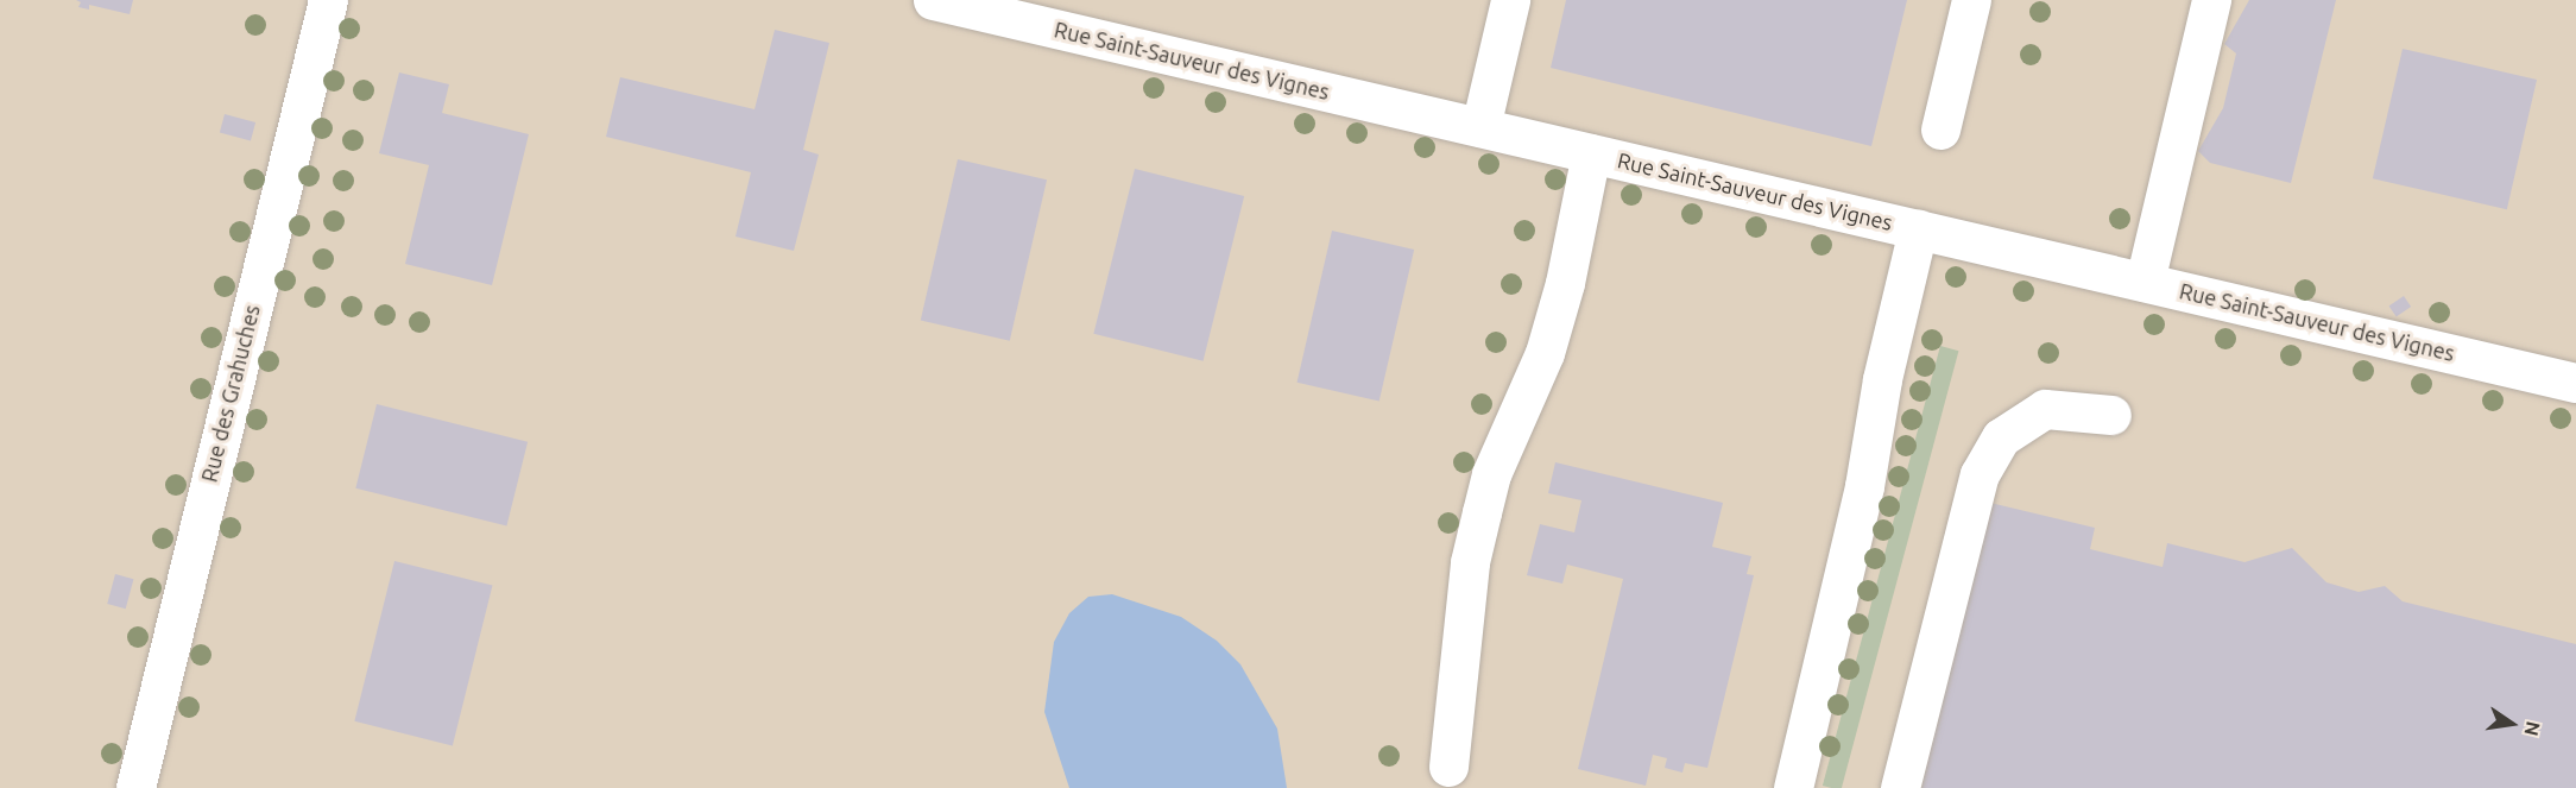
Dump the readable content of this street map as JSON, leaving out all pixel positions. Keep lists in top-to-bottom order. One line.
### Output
{"streets":{"street":["Rue Saint-Sauveur des Vignes","Rue des Grahuches"]},"north":"right"}
